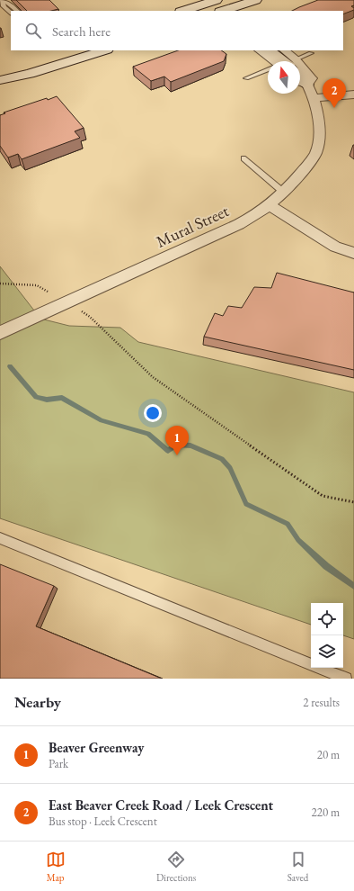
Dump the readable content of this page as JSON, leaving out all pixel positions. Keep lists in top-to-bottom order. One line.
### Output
{"streets":{"street":["Mural Street"]},"north":"top","page":{"search":"Search here","pins":["2","1"],"heading":["Nearby","2 results"],"list":[{"mark":"1","name":"Beaver Greenway","note":"Park","value":"20 m"},{"mark":"2","name":"East Beaver Creek Road / Leek Crescent","note":"Bus stop · Leek Crescent","value":"220 m"}],"nav":["Map","Directions","Saved"]}}
